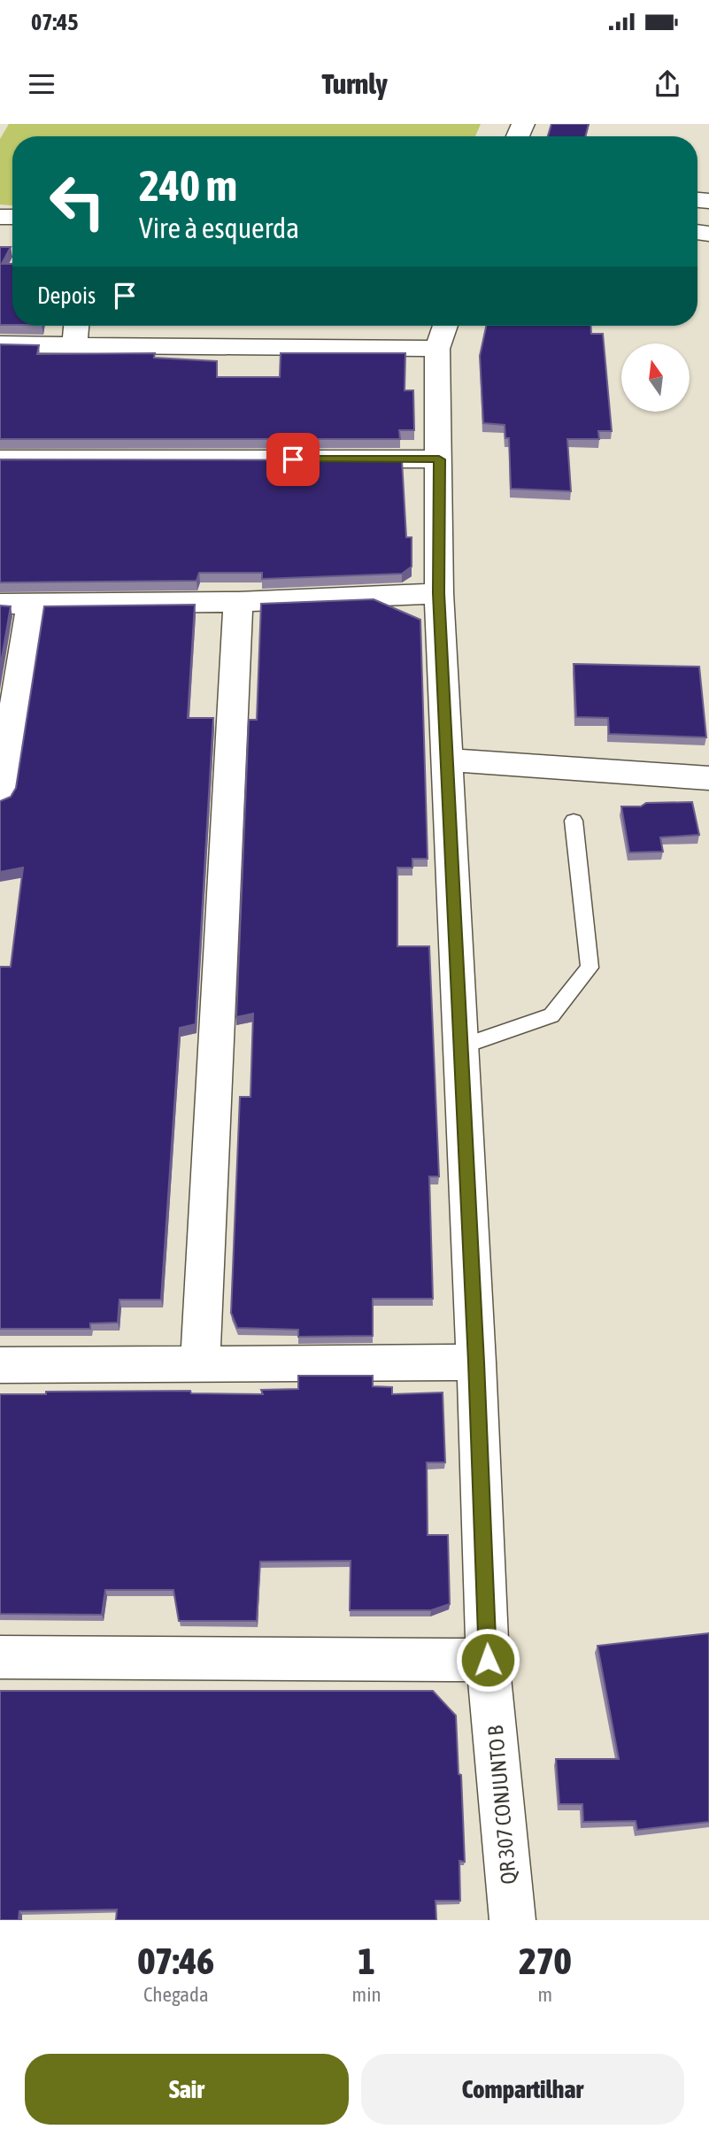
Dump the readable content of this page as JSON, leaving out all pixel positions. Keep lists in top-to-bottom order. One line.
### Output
{"streets":{"street":["QR 307 CONJUNTO B"]},"north":"top","page":{"status":"07:45","header":"Turnly","turn":["240 m","Vire à esquerda"],"then":"Depois","eta":["07:46","Chegada","1","min","270","m"],"buttons":["Sair","Compartilhar"]}}
